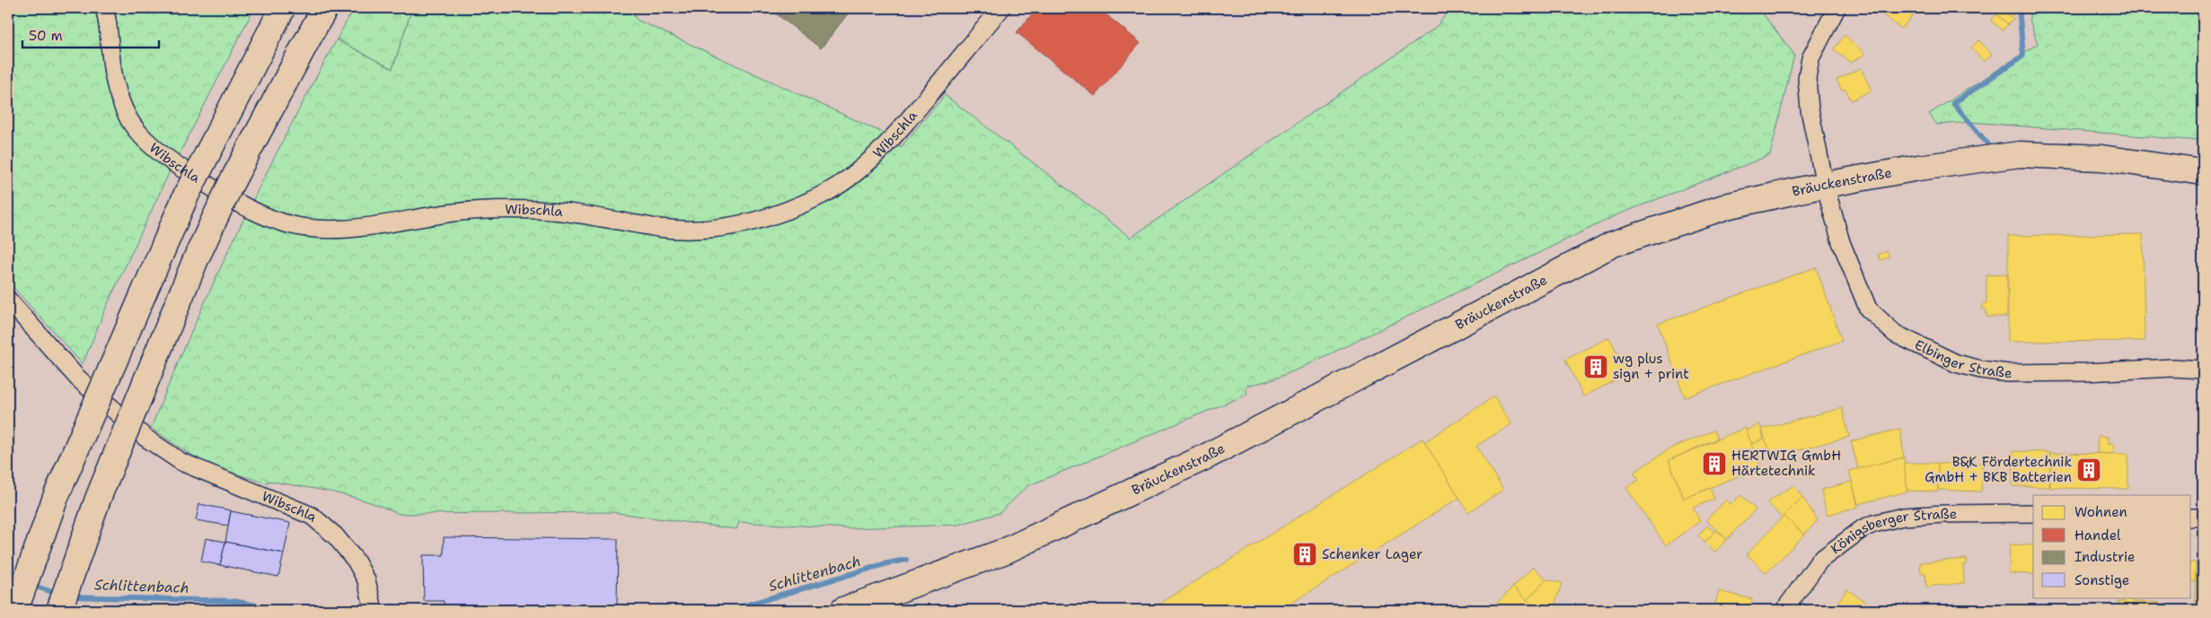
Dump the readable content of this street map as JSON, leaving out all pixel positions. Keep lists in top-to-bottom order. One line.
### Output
{"streets":{"main road":["Bräuckenstraße"],"street":["Wibschla","Elbinger Straße","Königsberger Straße"]},"crossings":[["Bräuckenstraße","Elbinger Straße"]],"water":["Schlittenbach"],"places":{"building":["wg plus sign + print","HERTWIG GmbH Härtetechnik","B&K Fördertechnik GmbH + BKB Batterien","Schenker Lager"]},"legend":["Wohnen","Handel","Industrie","Sonstige"],"scale_bar":"50 m"}
